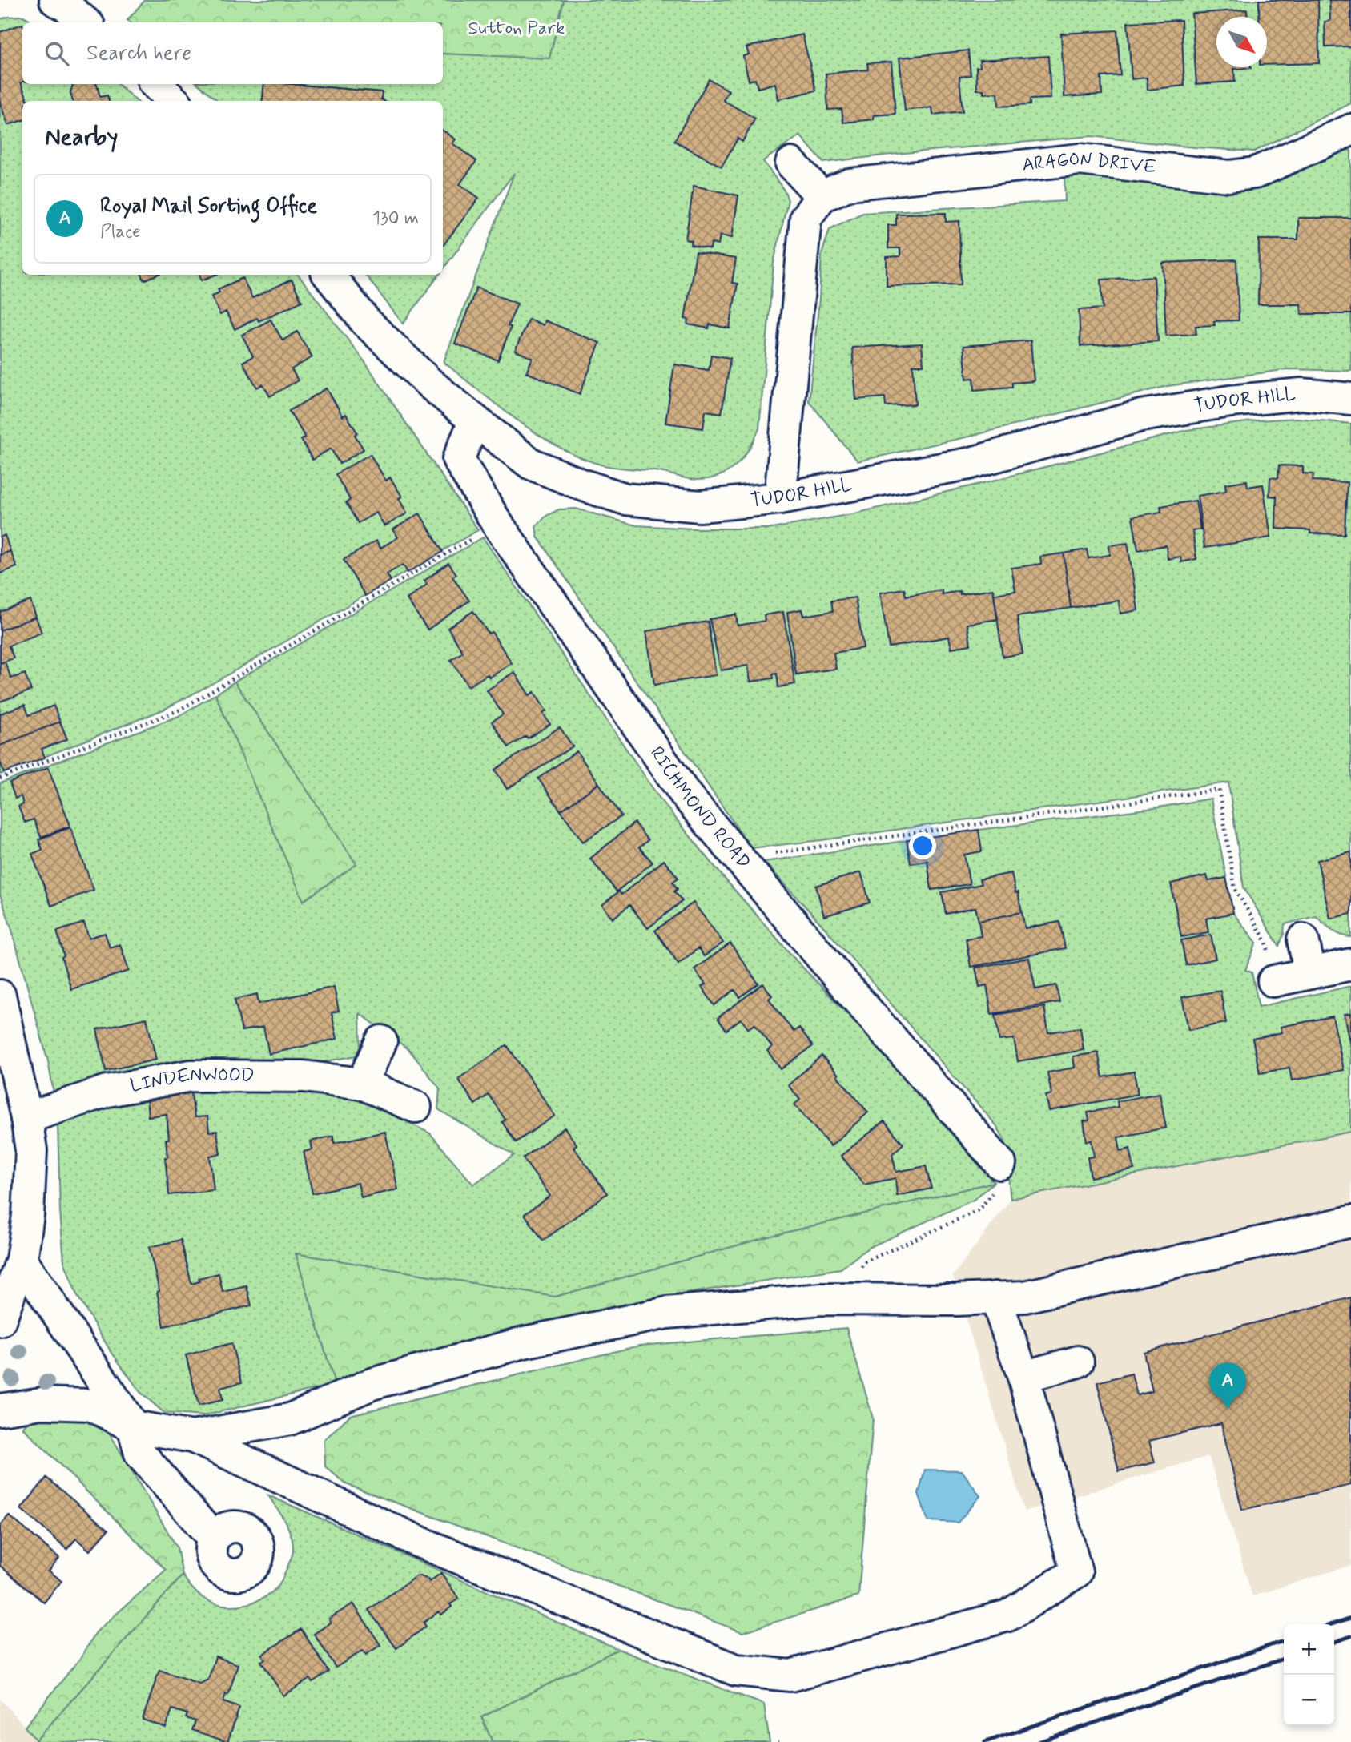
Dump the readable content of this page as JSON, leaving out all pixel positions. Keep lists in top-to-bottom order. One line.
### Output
{"streets":{"street":["ARAGON DRIVE","TUDOR HILL","RICHMOND ROAD","LINDENWOOD"]},"crossings":[["TUDOR HILL","RICHMOND ROAD"]],"parks":["Sutton Park"],"north":"bottom right","page":{"search":"Search here","heading":"Nearby","list":[{"mark":"A","name":"Royal Mail Sorting Office","note":"Place","value":"130 m"}],"pins":"A","map_buttons":["+","−"]}}
